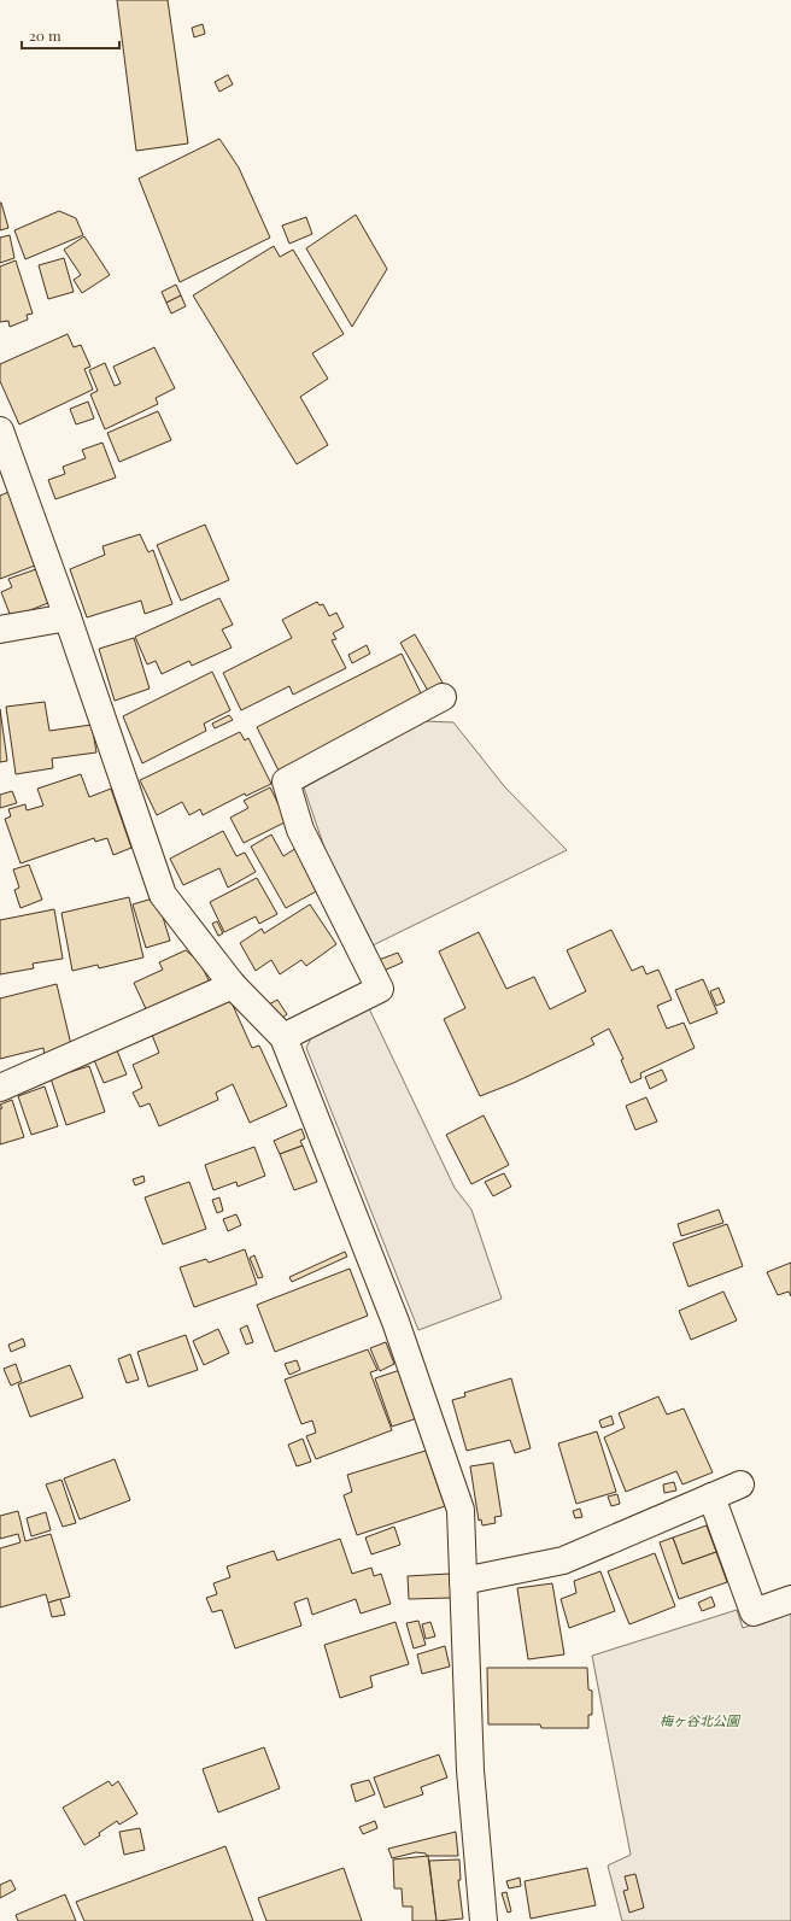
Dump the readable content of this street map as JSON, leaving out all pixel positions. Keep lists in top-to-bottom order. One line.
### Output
{"parks":["梅ヶ谷北公園"],"scale_bar":"20 m"}
